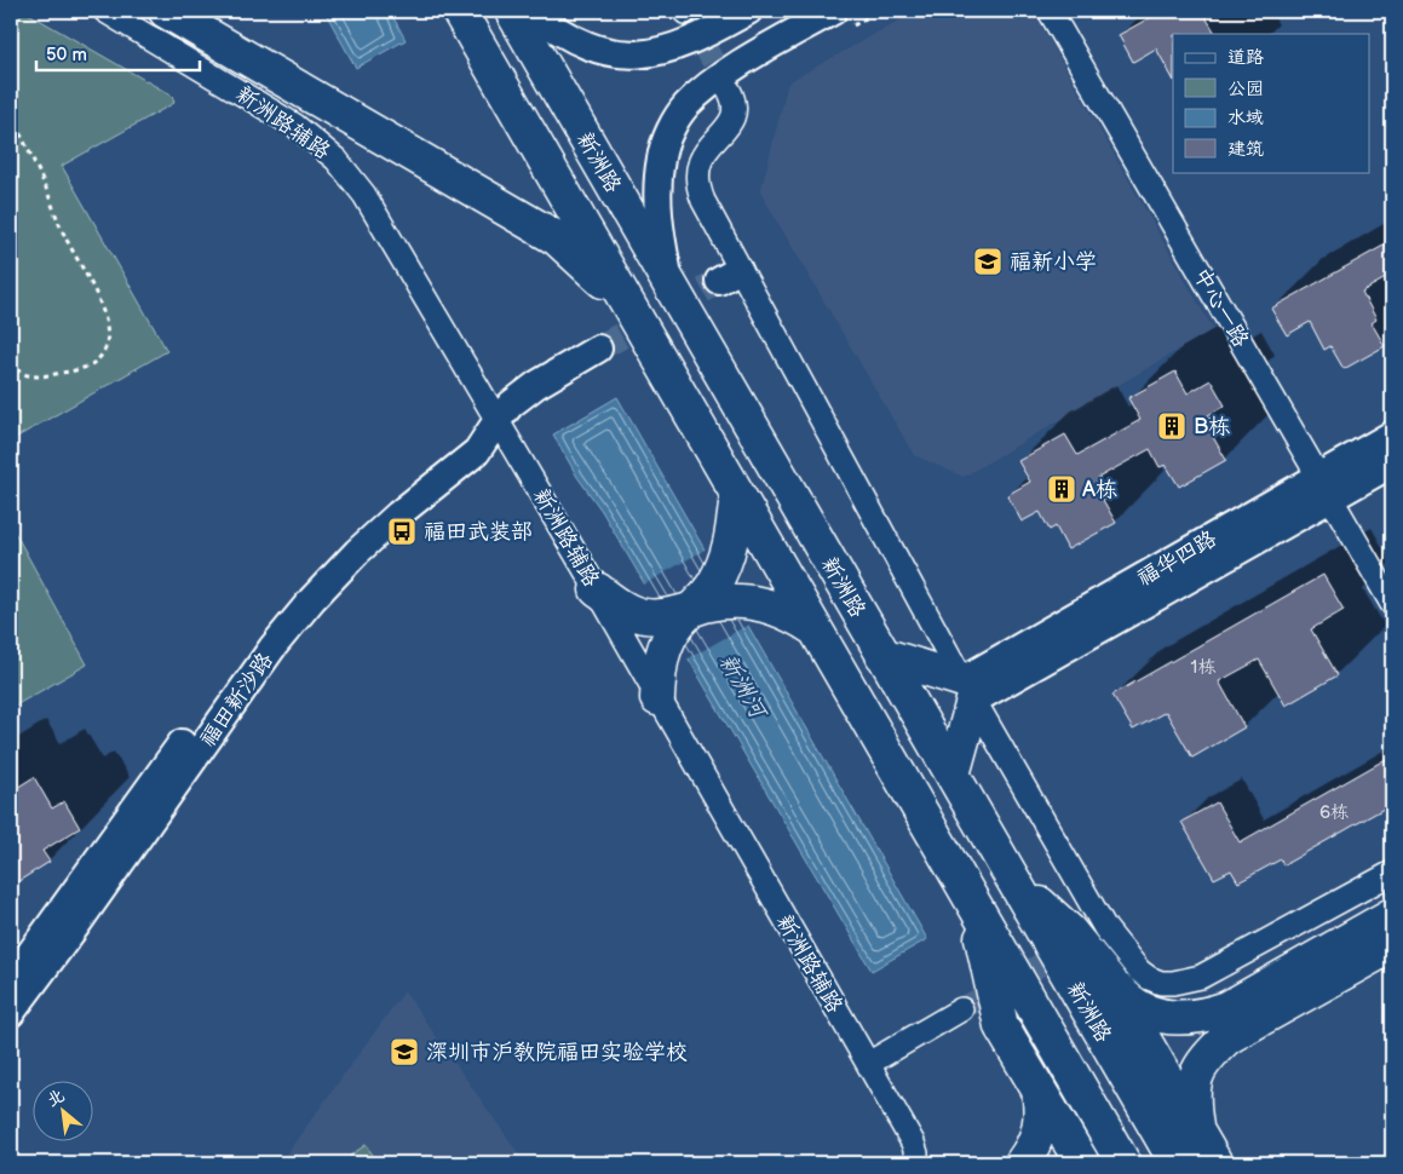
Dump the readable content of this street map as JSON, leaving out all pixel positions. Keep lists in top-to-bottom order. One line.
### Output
{"streets":{"main road":["新洲路"],"street":["新洲路辅路","中心一路","福华四路","福田新沙路"]},"crossings":[["新洲路辅路","福田新沙路"],["中心一路","福华四路"]],"water":["新洲河"],"places":{"school or university":["福新小学","深圳市沪教院福田实验学校"],"building":["B栋","A栋"],"bus stop":["福田武装部"]},"house_numbers":["1栋","6栋"],"legend":["道路","公园","水域","建筑"],"scale_bar":"50 m","north":"top left"}
